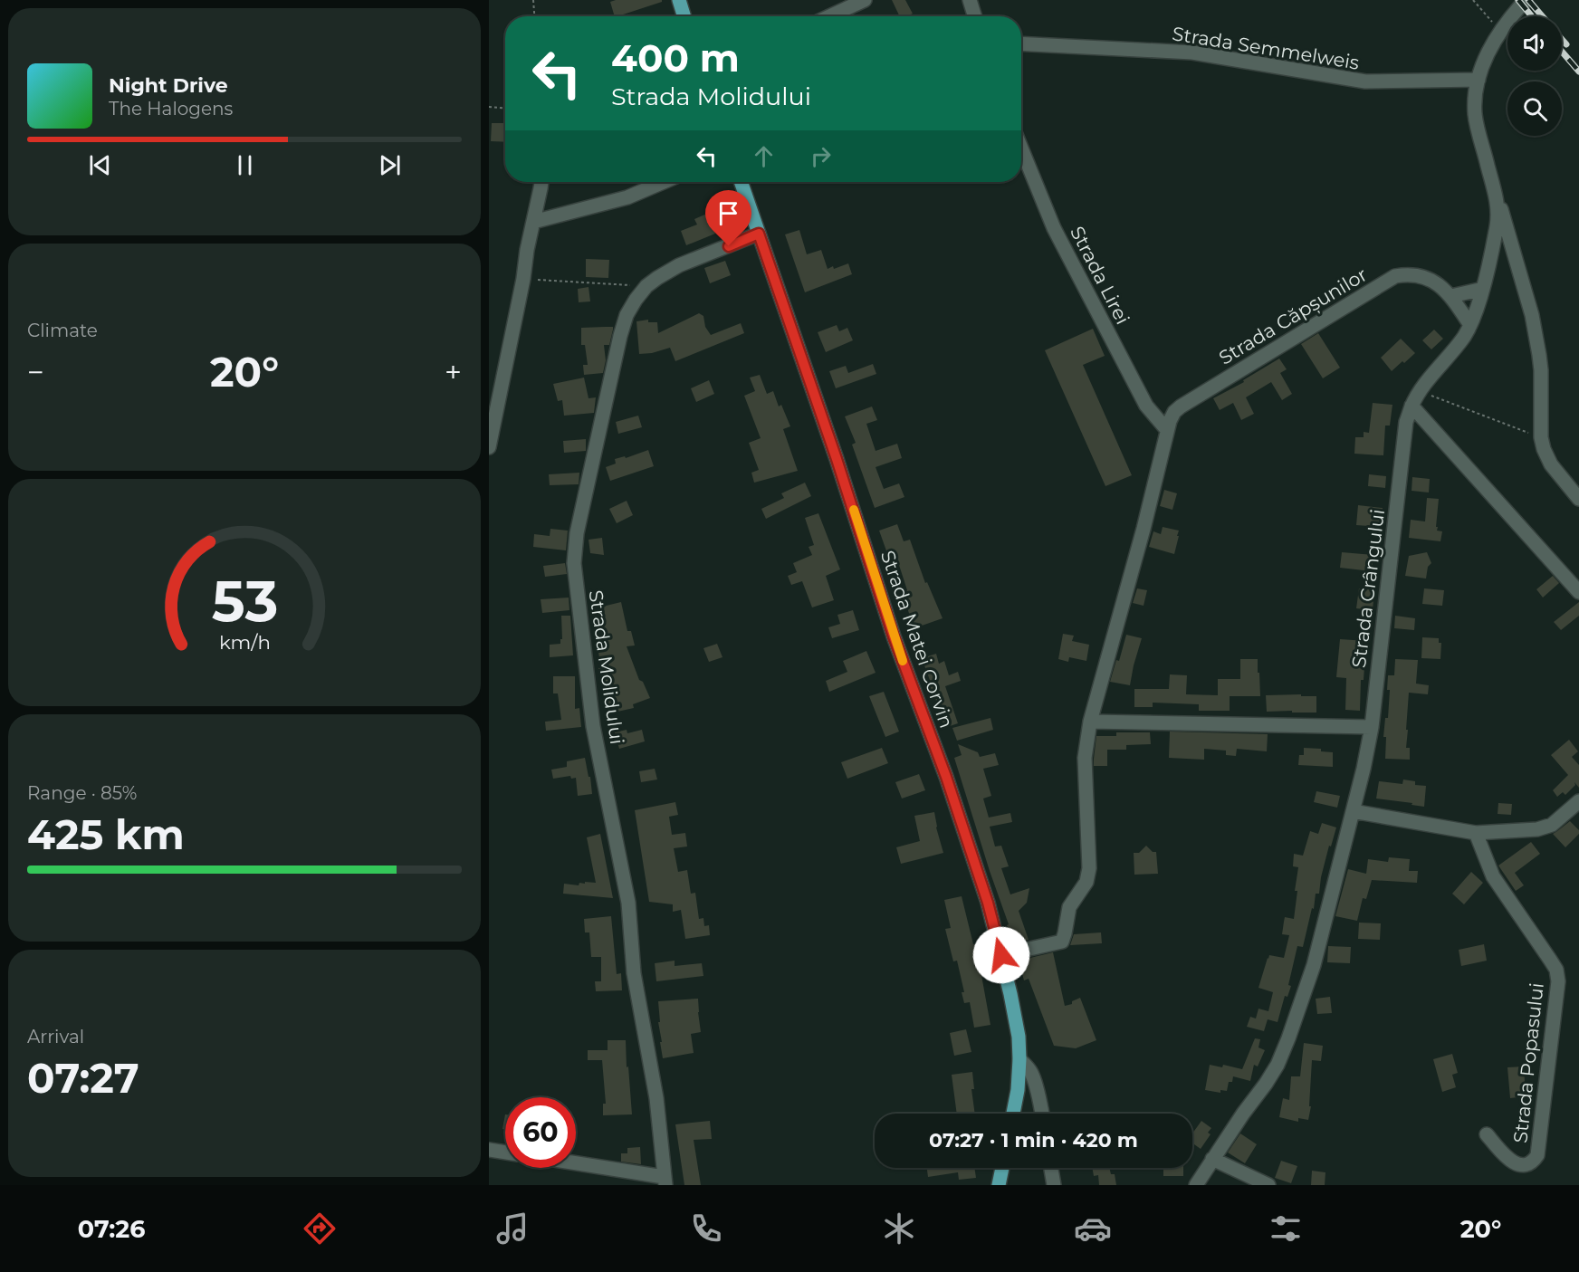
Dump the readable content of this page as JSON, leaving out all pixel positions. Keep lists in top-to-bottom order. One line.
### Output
{"streets":{"main road":["Strada Matei Corvin"],"street":["Strada Semmelweis","Strada Lirei","Strada Căpșunilor","Strada Crângului","Strada Molidului","Strada Popasului"]},"crossings":[["Strada Semmelweis","Strada Crângului"],["Strada Lirei","Strada Căpșunilor"],["Strada Căpșunilor","Strada Crângului"],["Strada Căpșunilor","Strada Matei Corvin"],["Strada Matei Corvin","Strada Molidului"]],"page":{"turn":["400 m","Strada Molidului"],"song":["Night Drive","The Halogens"],"tile":["Climate",["Range · 85%","425 km"],["Arrival","07:27"]],"heat":["−","20°","+"],"limit":"60","trip":"07:27 · 1 min · 420 m","tabs":["07:26","20°"],"gauge":["53","km/h"]}}
